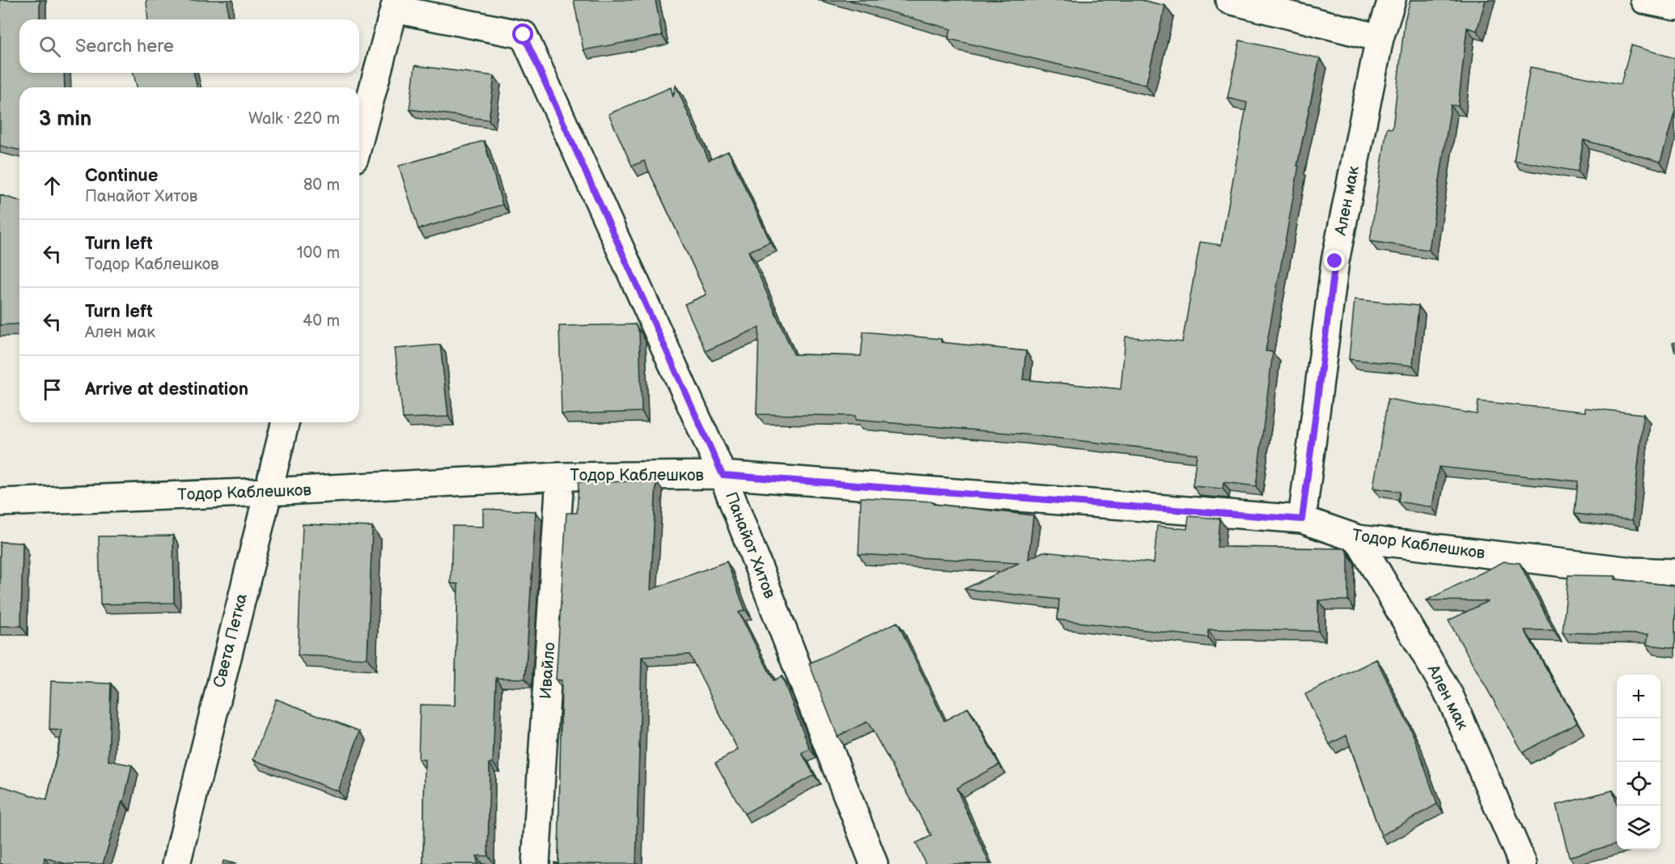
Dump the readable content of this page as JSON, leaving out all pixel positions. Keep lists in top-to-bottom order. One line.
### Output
{"streets":{"street":["Ален мак","Тодор Каблешков","Панайот Хитов","Света Петка","Ивайло"]},"crossings":[["Ален мак","Тодор Каблешков"],["Тодор Каблешков","Панайот Хитов"],["Тодор Каблешков","Света Петка"],["Тодор Каблешков","Ивайло"]],"page":{"search":"Search here","heading":["3 min","Walk · 220 m"],"list":[["Continue","Панайот Хитов","80 m"],["Turn left","Тодор Каблешков","100 m"],["Turn left","Ален мак","40 m"],"Arrive at destination"],"map_buttons":["+","−"]}}
